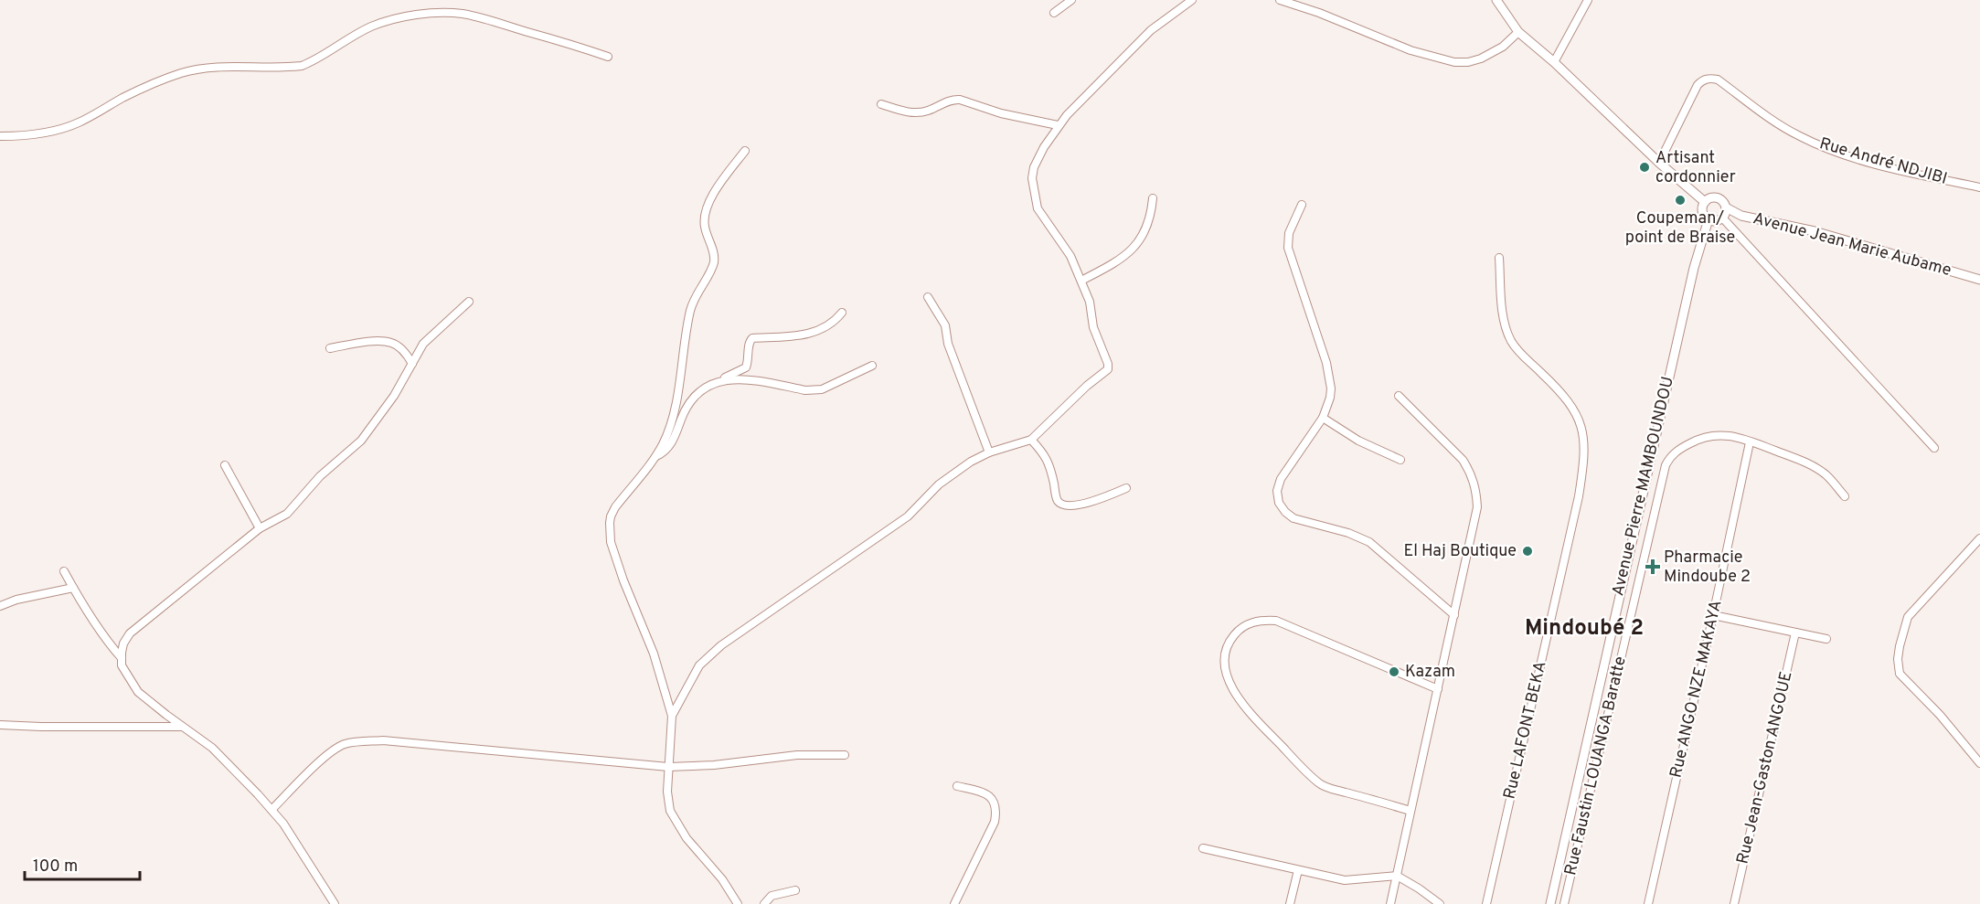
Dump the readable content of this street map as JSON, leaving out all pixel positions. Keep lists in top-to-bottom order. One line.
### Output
{"streets":{"street":["Rue André NDJIBI","Avenue Jean Marie Aubame","Avenue Pierre MAMBOUNDOU","Rue ANGO NZE MAKAYA","Rue LAFONT BEKA","Rue Faustin LOUANGA Baratte","Rue Jean-Gaston ANGOUE"]},"crossings":[["Avenue Jean Marie Aubame","Avenue Pierre MAMBOUNDOU"],["Rue ANGO NZE MAKAYA","Rue Faustin LOUANGA Baratte"]],"districts":["Mindoubé 2"],"places":{"other":["Artisant cordonnier","Coupeman/ point de Braise","El Haj Boutique","Kazam"],"health":["Pharmacie Mindoube 2"]},"scale_bar":"100 m"}
